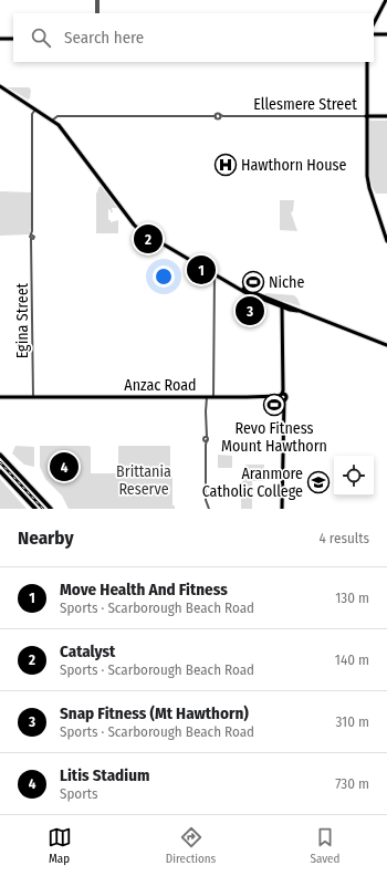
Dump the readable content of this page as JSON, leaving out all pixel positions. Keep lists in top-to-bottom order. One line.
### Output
{"streets":{"main road":["Ellesmere Street","Anzac Road"],"street":["Egina Street"]},"crossings":[["Egina Street","Anzac Road"]],"parks":["Brittania Reserve"],"places":{"hospital":["Hawthorn House"],"sports":["Niche","Revo Fitness Mount Hawthorn"],"school or university":["Aranmore Catholic College"]},"page":{"search":"Search here","pins":["2","1","3","4"],"heading":["Nearby","4 results"],"list":[{"mark":"1","name":"Move Health And Fitness","note":"Sports · Scarborough Beach Road","value":"130 m"},{"mark":"2","name":"Catalyst","note":"Sports · Scarborough Beach Road","value":"140 m"},{"mark":"3","name":"Snap Fitness (Mt Hawthorn)","note":"Sports · Scarborough Beach Road","value":"310 m"},{"mark":"4","name":"Litis Stadium","note":"Sports","value":"730 m"}],"nav":["Map","Directions","Saved"]}}
